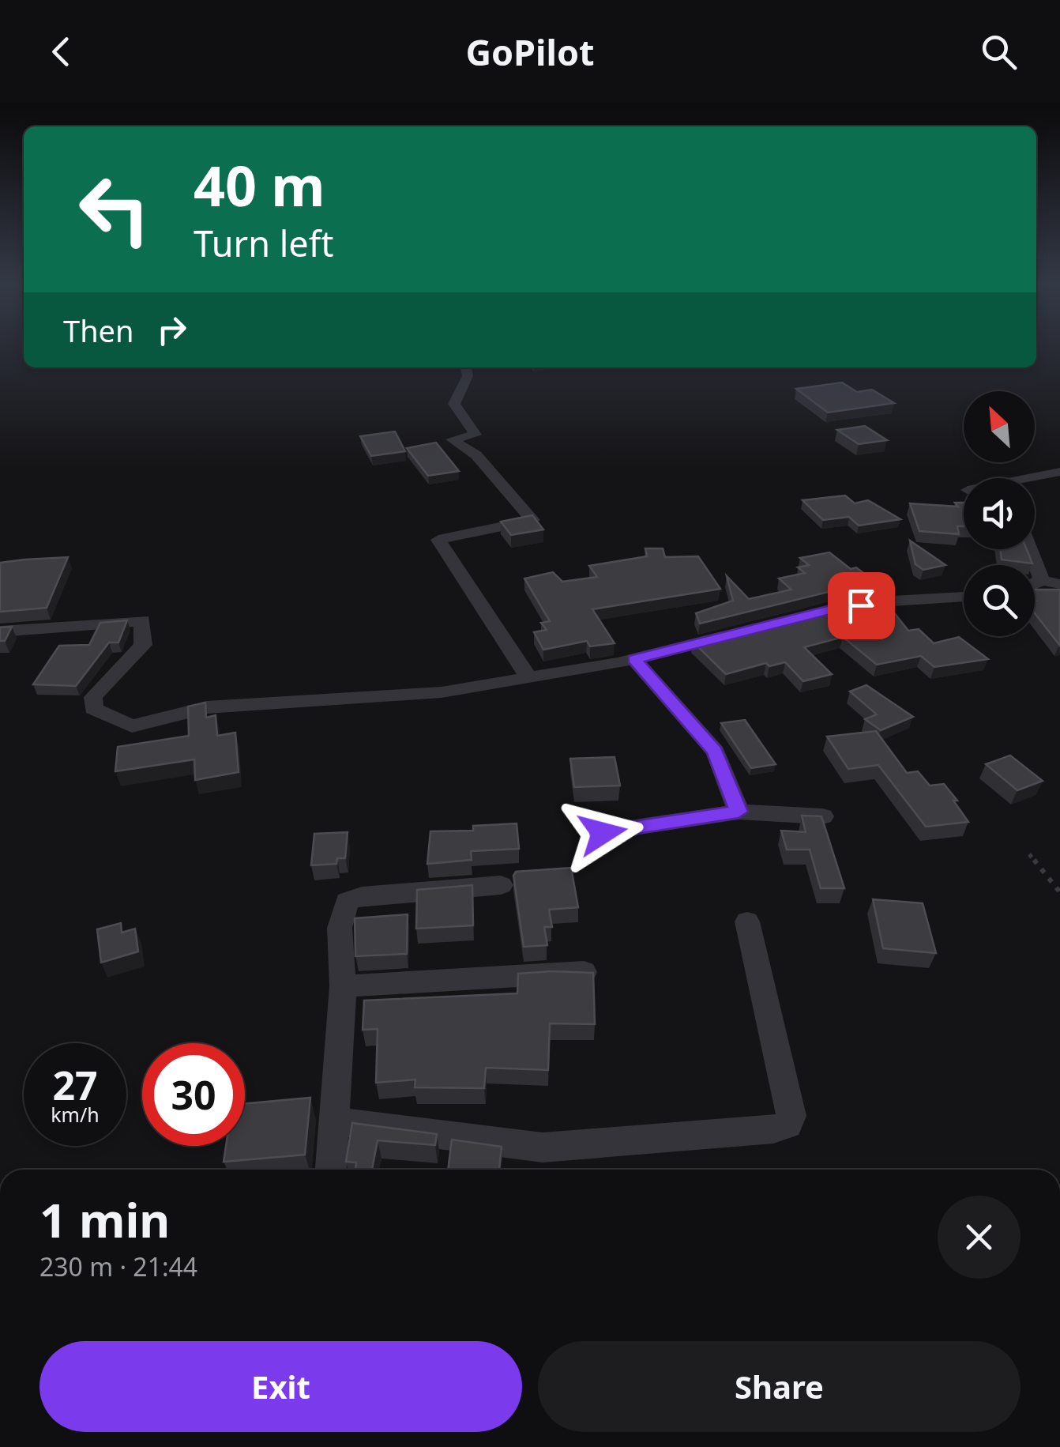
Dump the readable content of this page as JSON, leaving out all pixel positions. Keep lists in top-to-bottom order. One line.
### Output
{"north":"top left","page":{"header":"GoPilot","turn":["40 m","Turn left"],"then":"Then","speed":"27 km/h","limit":"30","heading":["1 min","230 m · 21:44"],"buttons":["Exit","Share"]}}
